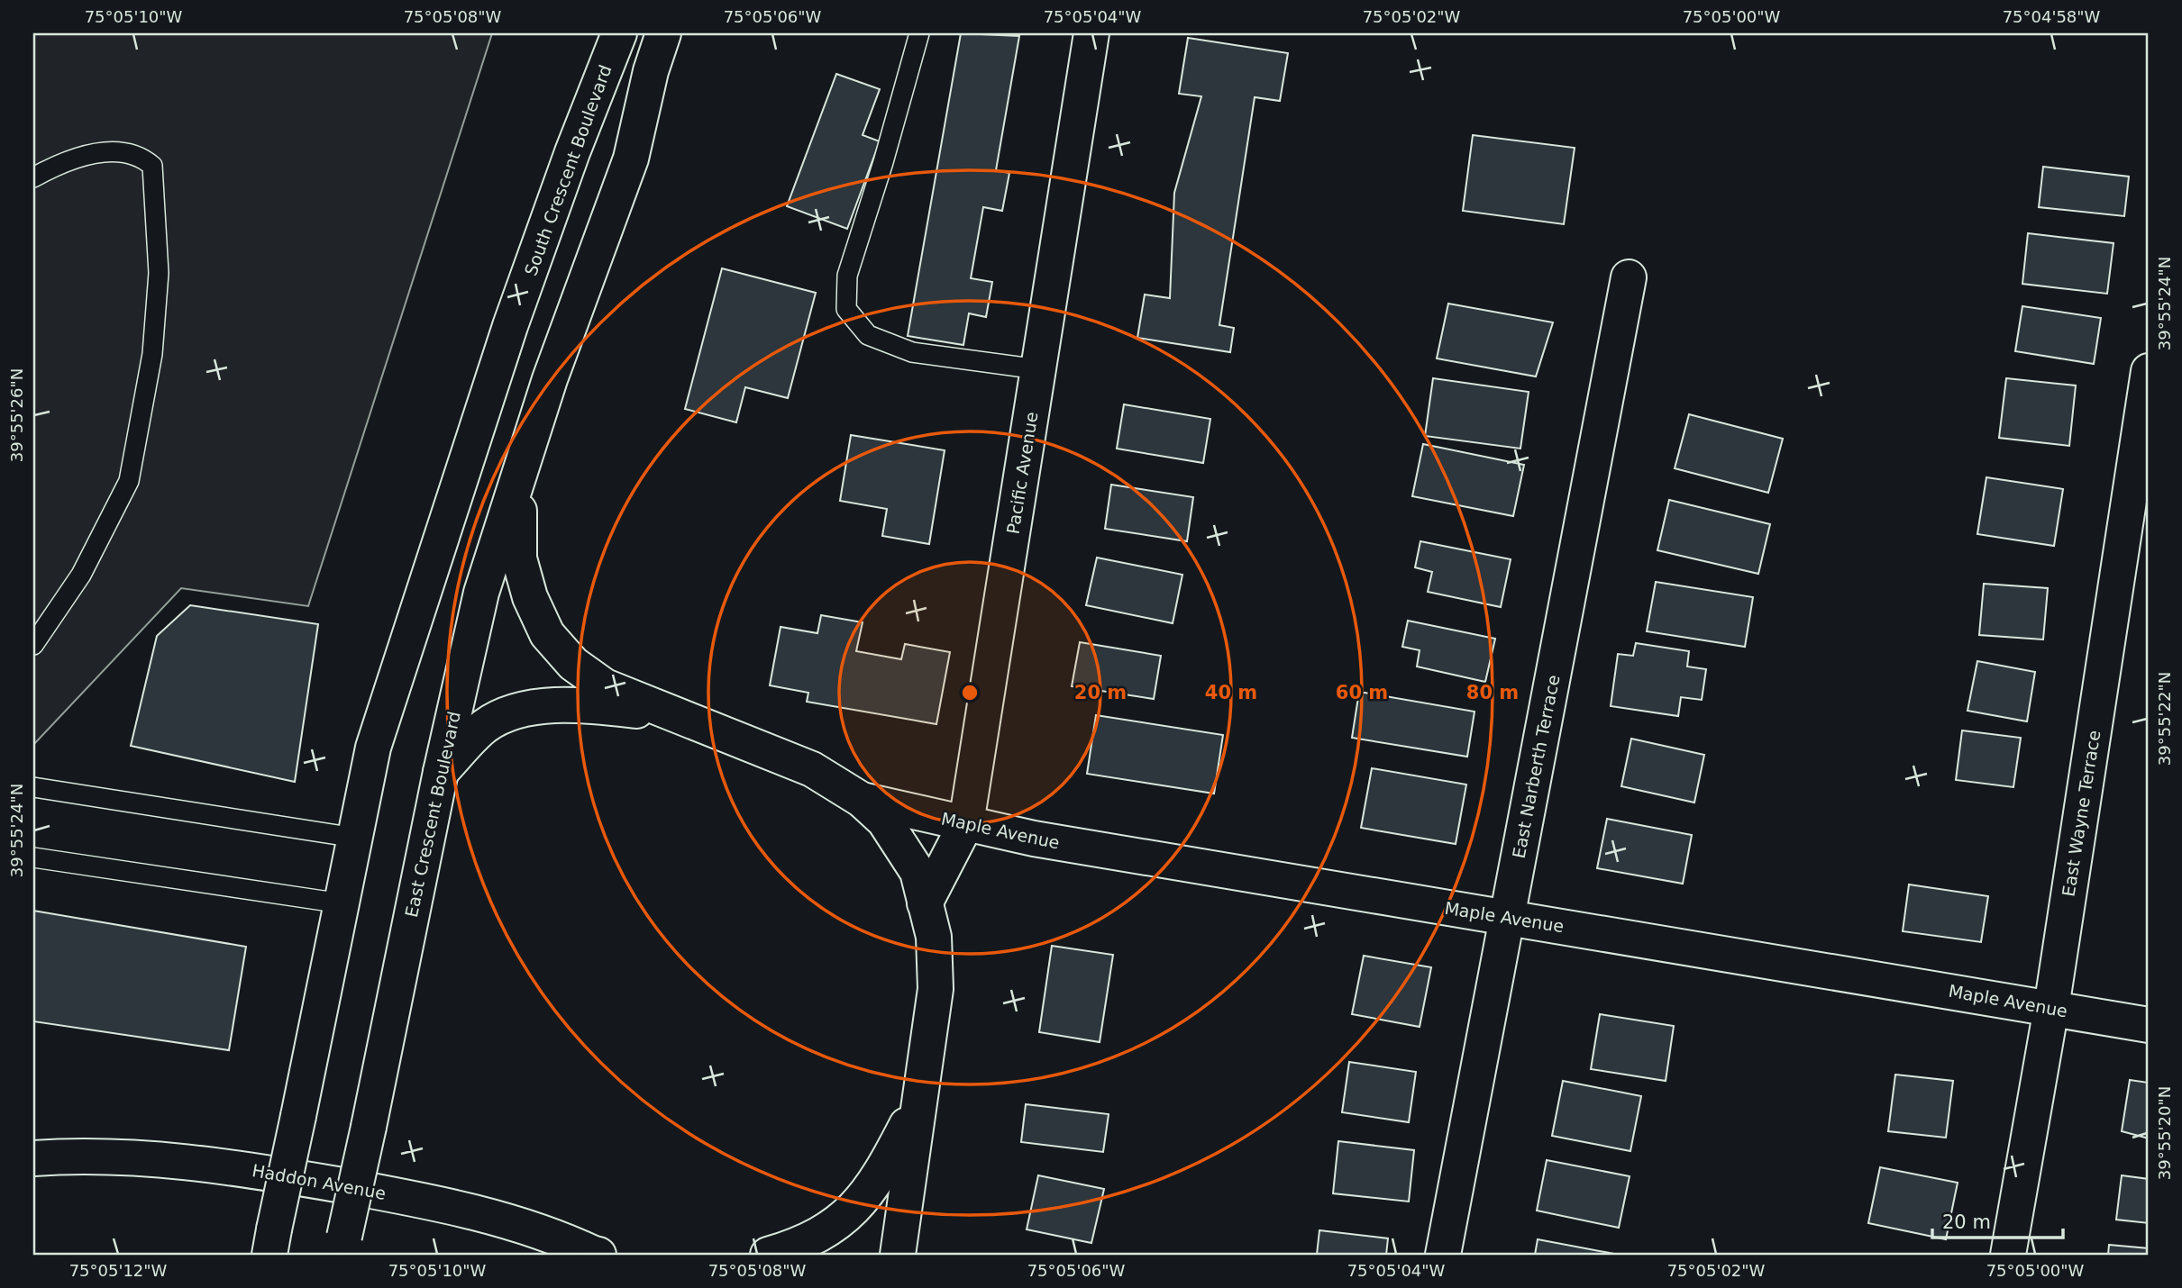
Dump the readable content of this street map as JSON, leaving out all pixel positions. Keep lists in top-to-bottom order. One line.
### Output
{"streets":{"main road":["South Crescent Boulevard","Pacific Avenue","East Narberth Terrace","East Wayne Terrace","East Crescent Boulevard","Maple Avenue","Haddon Avenue"]},"crossings":[["Pacific Avenue","Maple Avenue"],["East Narberth Terrace","Maple Avenue"],["East Wayne Terrace","Maple Avenue"]],"scale_bar":"20 m","coordinates":["75°05'10\"W","75°05'08\"W","75°05'06\"W","75°05'04\"W","75°05'02\"W","75°05'00\"W","75°04'58\"W","39°55'24\"N","39°55'26\"N","39°55'22\"N","39°55'20\"N","75°05'12\"W"],"rings":["20 m","40 m","60 m","80 m"]}
